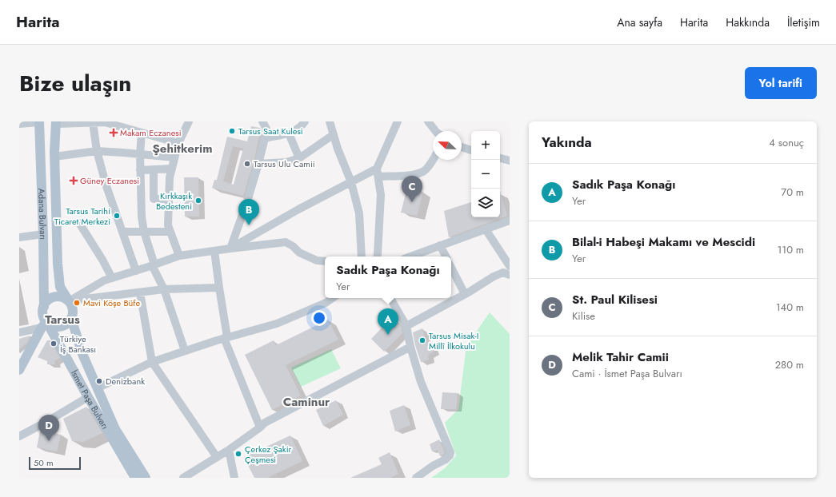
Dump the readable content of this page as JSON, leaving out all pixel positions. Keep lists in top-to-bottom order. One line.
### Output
{"streets":{"main road":["Adana Bulvarı","İsmet Paşa Bulvarı"]},"crossings":[["Adana Bulvarı","İsmet Paşa Bulvarı"]],"districts":["Şehitkerim","Tarsus","Caminur"],"places":{"other":["Tarsus Saat Kulesi","Tarsus Ulu Camii","Kırkkaşık Bedesteni","Tarsus Tarihi Ticaret Merkezi","Mavi Köşe Büfe","Tarsus Misak-I Millî İlkokulu","Türkiye İş Bankası","Denizbank","Çerkez Şakir Çeşmesi"],"health":["Makam Eczanesi","Güney Eczanesi"]},"scale_bar":"50 m","north":"top left","page":{"header":"Harita","nav":["Ana sayfa","Harita","Hakkında","İletişim"],"title":"Bize ulaşın","buttons":"Yol tarifi","heading":["Yakında","4 sonuç"],"map_buttons":["+","−"],"list":[{"mark":"A","name":"Sadık Paşa Konağı","note":"Yer","value":"70 m"},{"mark":"B","name":"Bilal-i Habeşi Makamı ve Mescidi","note":"Yer","value":"110 m"},{"mark":"C","name":"St. Paul Kilisesi","note":"Kilise","value":"140 m"},{"mark":"D","name":"Melik Tahir Camii","note":"Cami · İsmet Paşa Bulvarı","value":"280 m"}],"pins":["C","B","A","D"],"popup":["Sadık Paşa Konağı","Yer"],"scale":"50 m"}}
